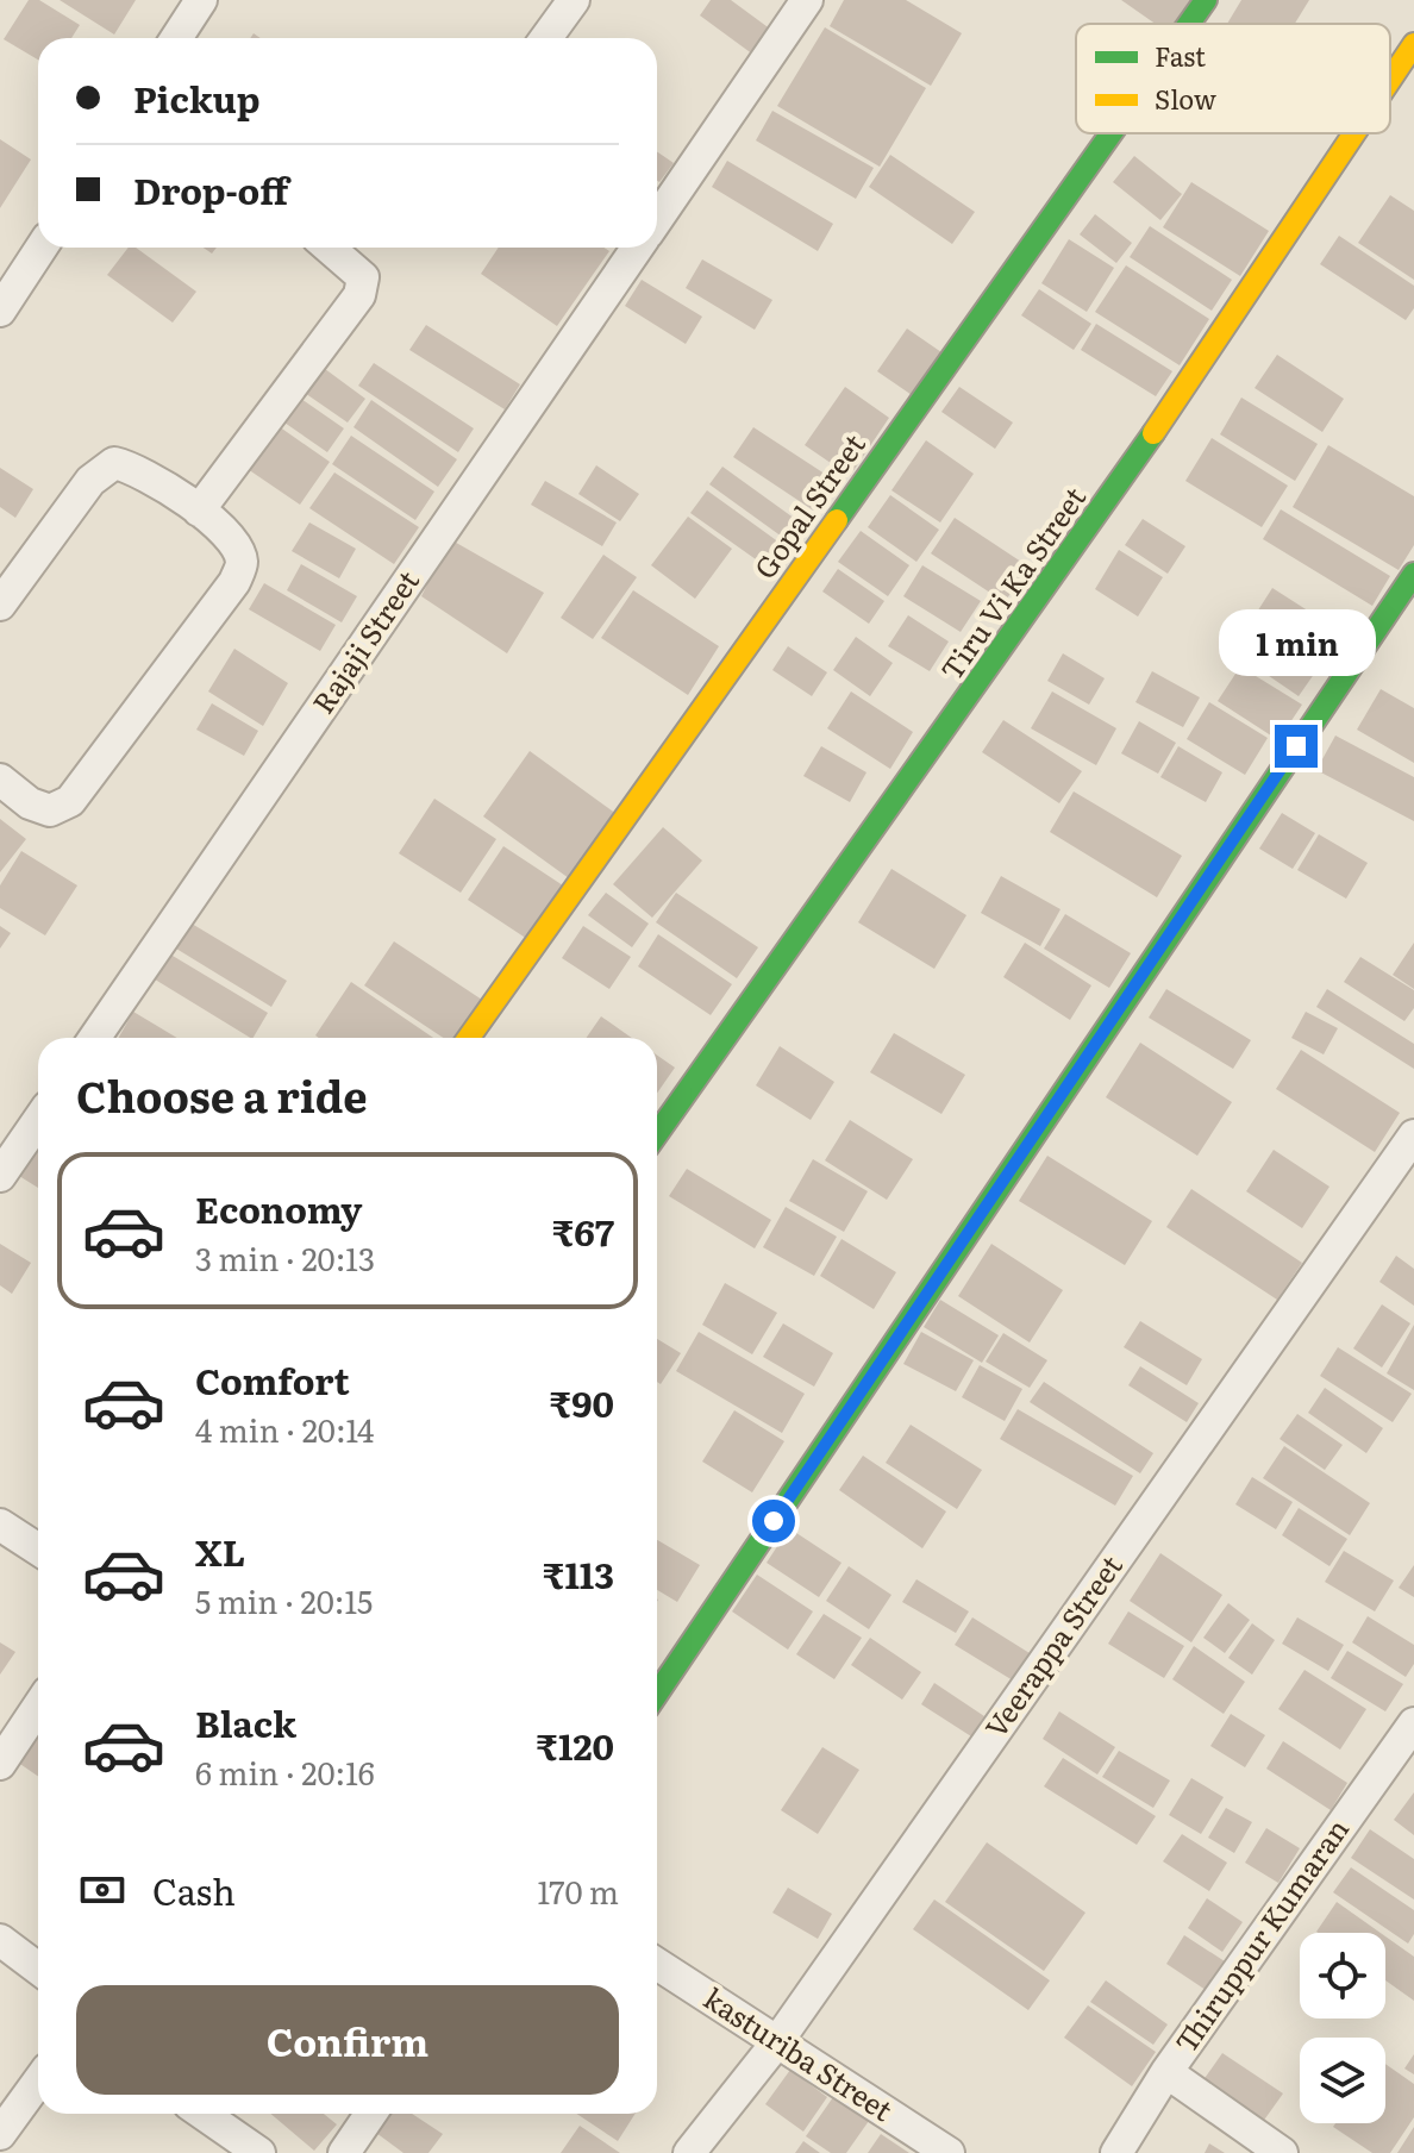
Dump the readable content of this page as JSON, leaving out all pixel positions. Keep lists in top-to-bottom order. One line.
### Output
{"streets":{"street":["Gopal Street","Tiru Vi Ka Street","Rajaji Street","Veerappa Street","Thiruppur Kumaran","kasturiba Street"]},"crossings":[["Veerappa Street","kasturiba Street"]],"legend":["Fast","Slow"],"page":{"banner":["Pickup","Drop-off"],"bubble":"1 min","heading":"Choose a ride","list":[{"name":"Economy","note":"3 min · 20:13","value":"₹67"},{"name":"Comfort","note":"4 min · 20:14","value":"₹90"},{"name":"XL","note":"5 min · 20:15","value":"₹113"},{"name":"Black","note":"6 min · 20:16","value":"₹120"}],"pay":["Cash","170 m"],"buttons":"Confirm"}}
